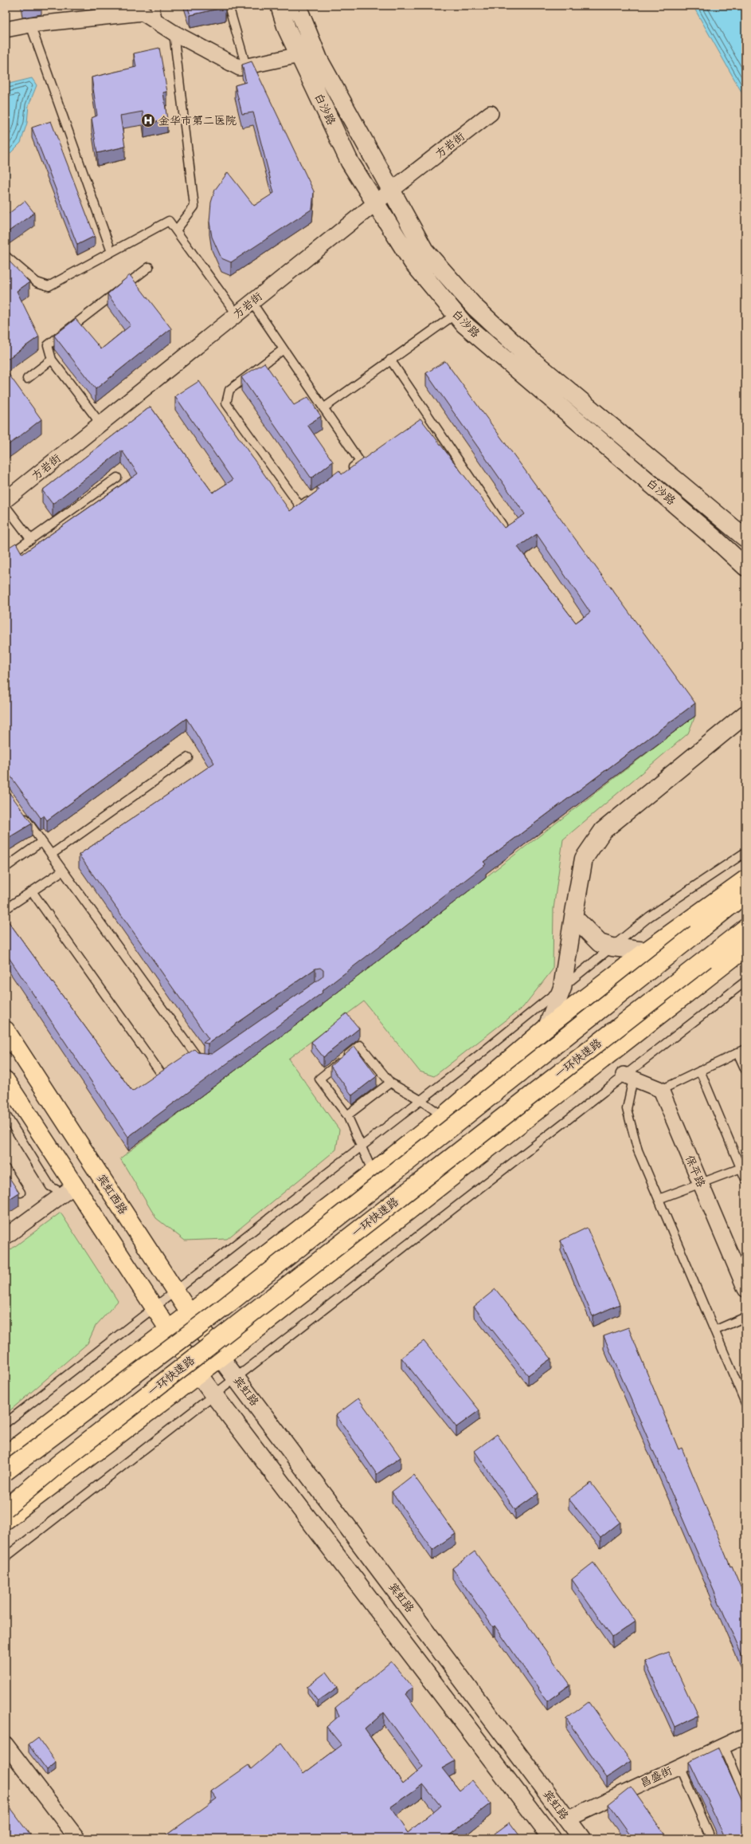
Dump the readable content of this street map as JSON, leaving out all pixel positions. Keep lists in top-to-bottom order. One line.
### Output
{"streets":{"main road":["白沙路","一环快速路","宾虹西路","宾虹路"],"street":["方岩街","保平路","昌盛街"]},"crossings":[["白沙路","方岩街"],["宾虹西路","宾虹路"],["宾虹路","昌盛街"]],"places":{"hospital":["金华市第二医院"]}}
